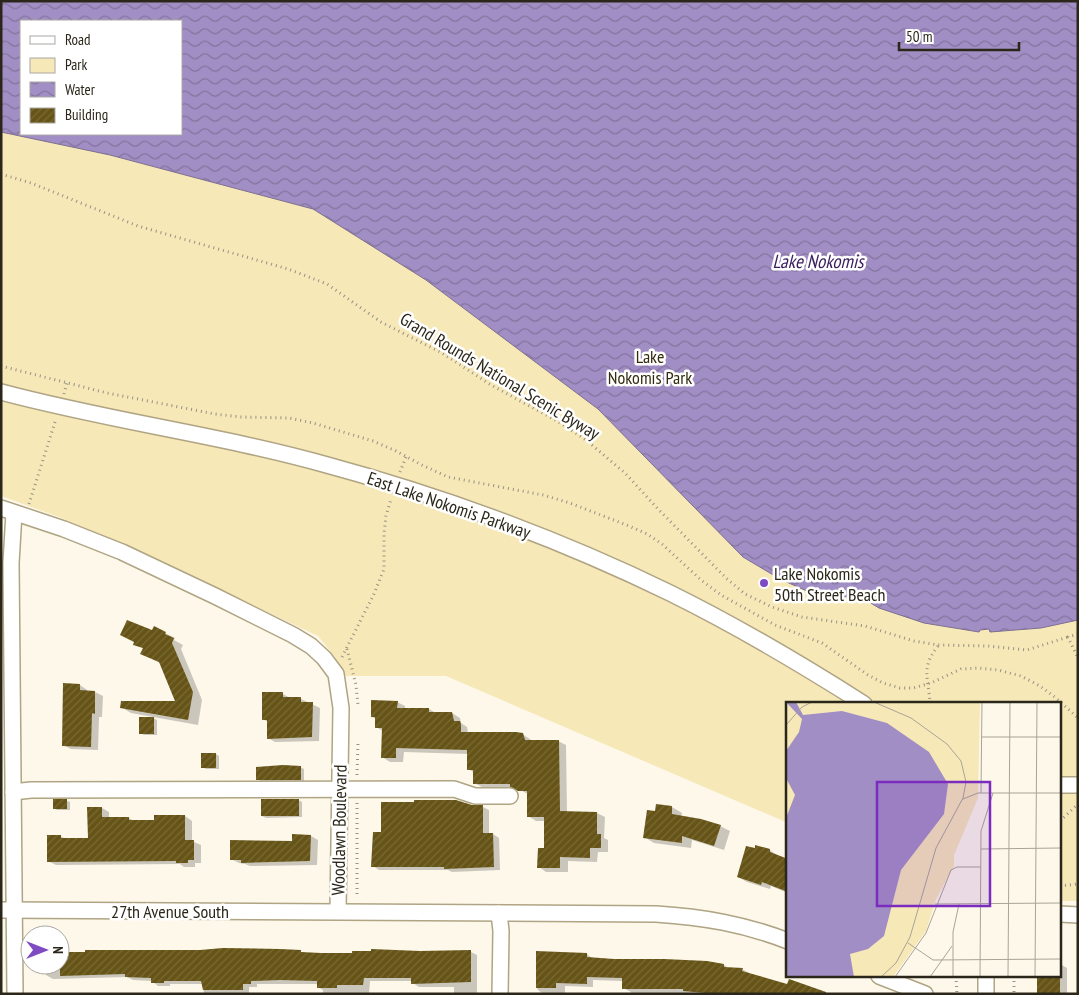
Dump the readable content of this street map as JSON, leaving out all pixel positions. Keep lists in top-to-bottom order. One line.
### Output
{"streets":{"street":["East Lake Nokomis Parkway","Woodlawn Boulevard","27th Avenue South"],"path":["Grand Rounds National Scenic Byway"]},"crossings":[["Woodlawn Boulevard","27th Avenue South"]],"water":["Lake Nokomis"],"parks":["Lake Nokomis Park"],"places":["Lake Nokomis 50th Street Beach"],"legend":["Road","Park","Water","Building"],"scale_bar":"50 m","north":"right"}
